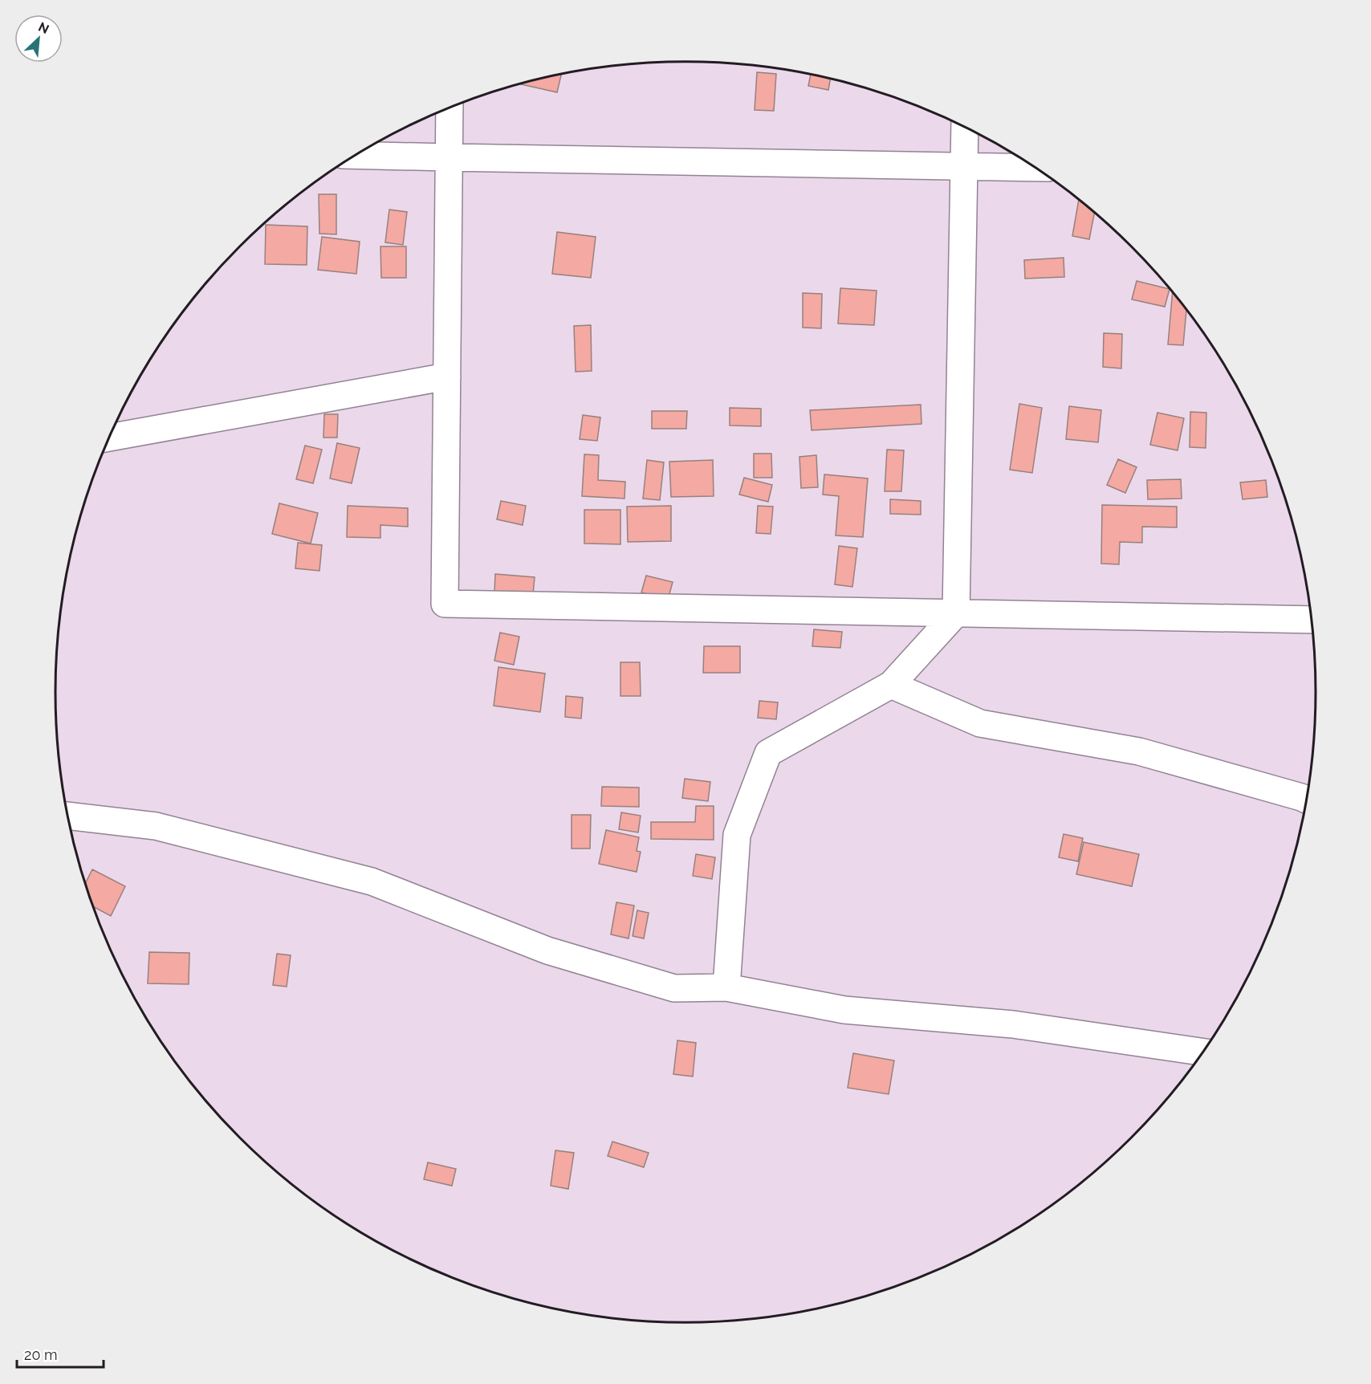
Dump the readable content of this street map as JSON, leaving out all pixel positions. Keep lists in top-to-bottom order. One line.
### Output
{"scale_bar":"20 m","north":"top right"}
